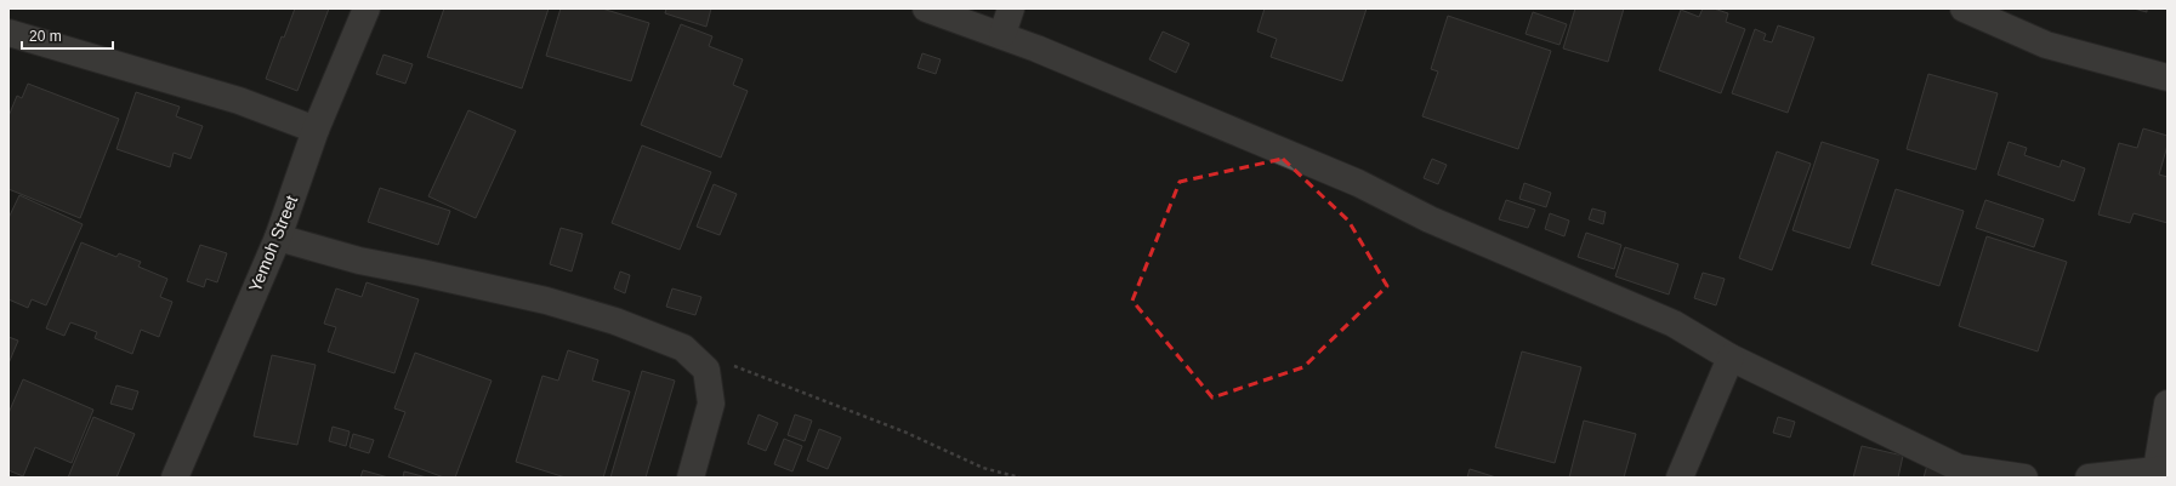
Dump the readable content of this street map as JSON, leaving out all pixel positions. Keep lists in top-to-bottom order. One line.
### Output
{"streets":{"street":["Yemoh Street"]},"scale_bar":"20 m"}
